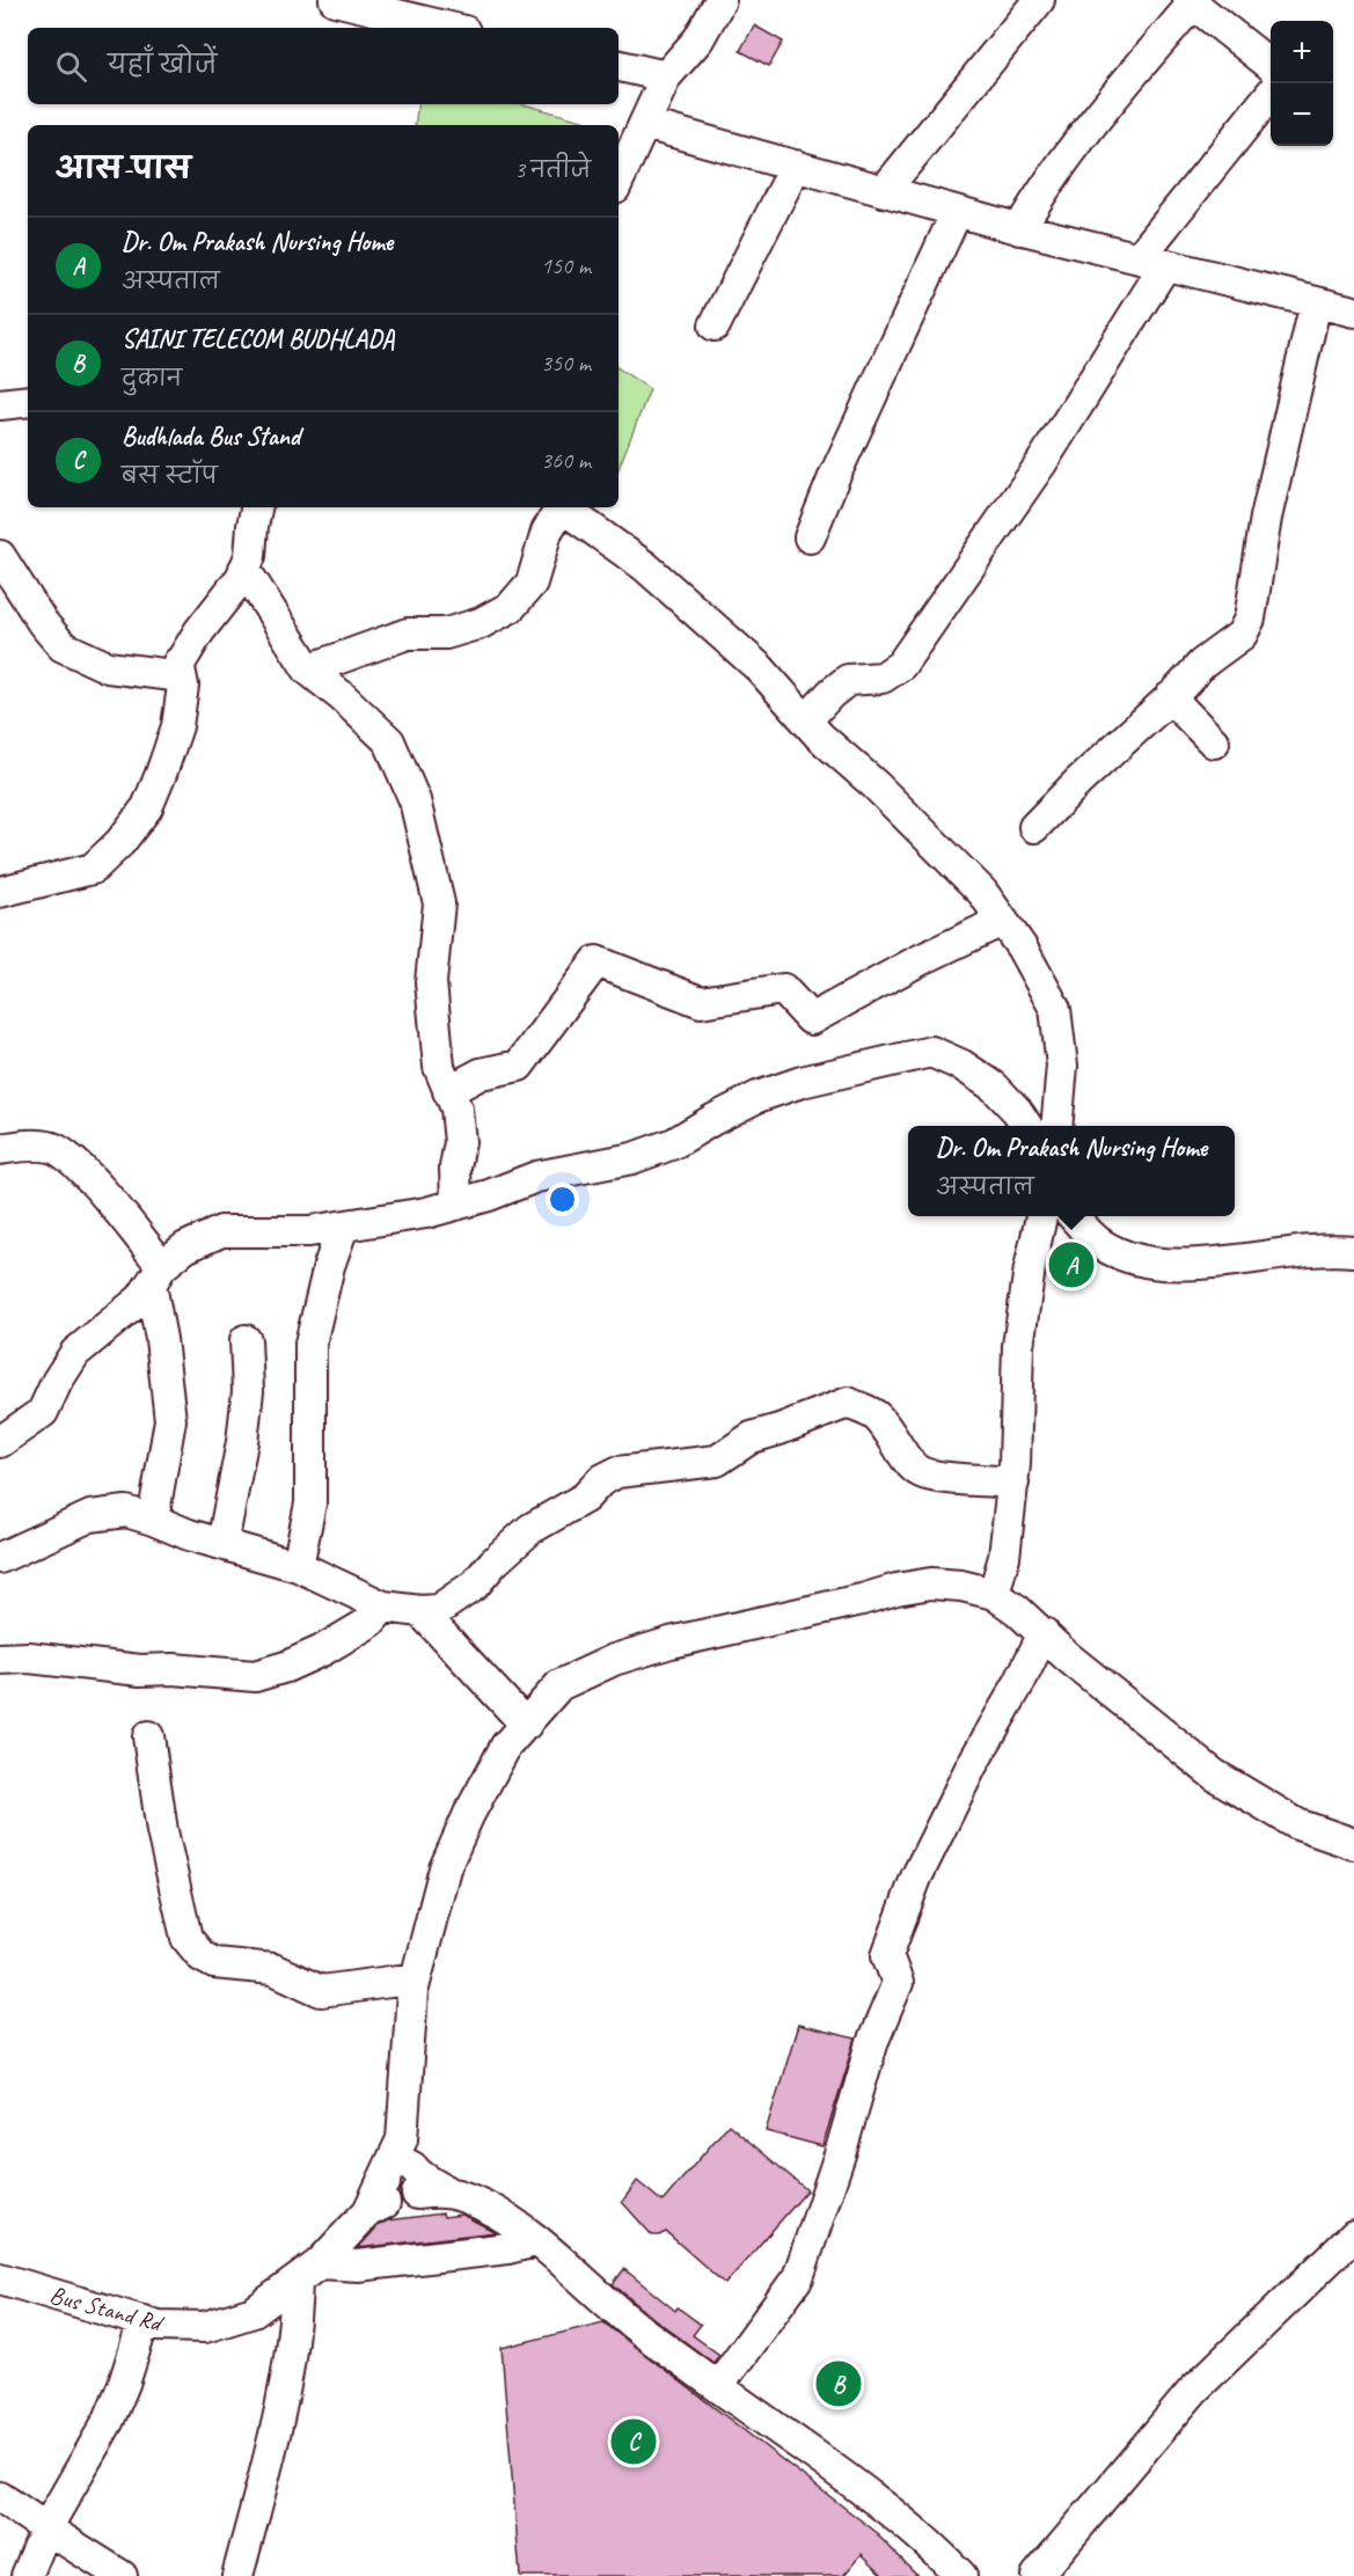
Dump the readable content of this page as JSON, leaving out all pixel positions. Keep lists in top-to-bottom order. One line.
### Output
{"streets":{"street":["Bus Stand Rd"]},"page":{"map_buttons":["+","−"],"search":"यहाँ खोजें","heading":["आस-पास","3 नतीजे"],"list":[{"mark":"A","name":"Dr. Om Prakash Nursing Home","note":"अस्पताल","value":"150 m"},{"mark":"B","name":"SAINI TELECOM BUDHLADA","note":"दुकान","value":"350 m"},{"mark":"C","name":"Budhlada Bus Stand","note":"बस स्टॉप","value":"360 m"}],"popup":["Dr. Om Prakash Nursing Home","अस्पताल"],"pins":["A","B","C"]}}
